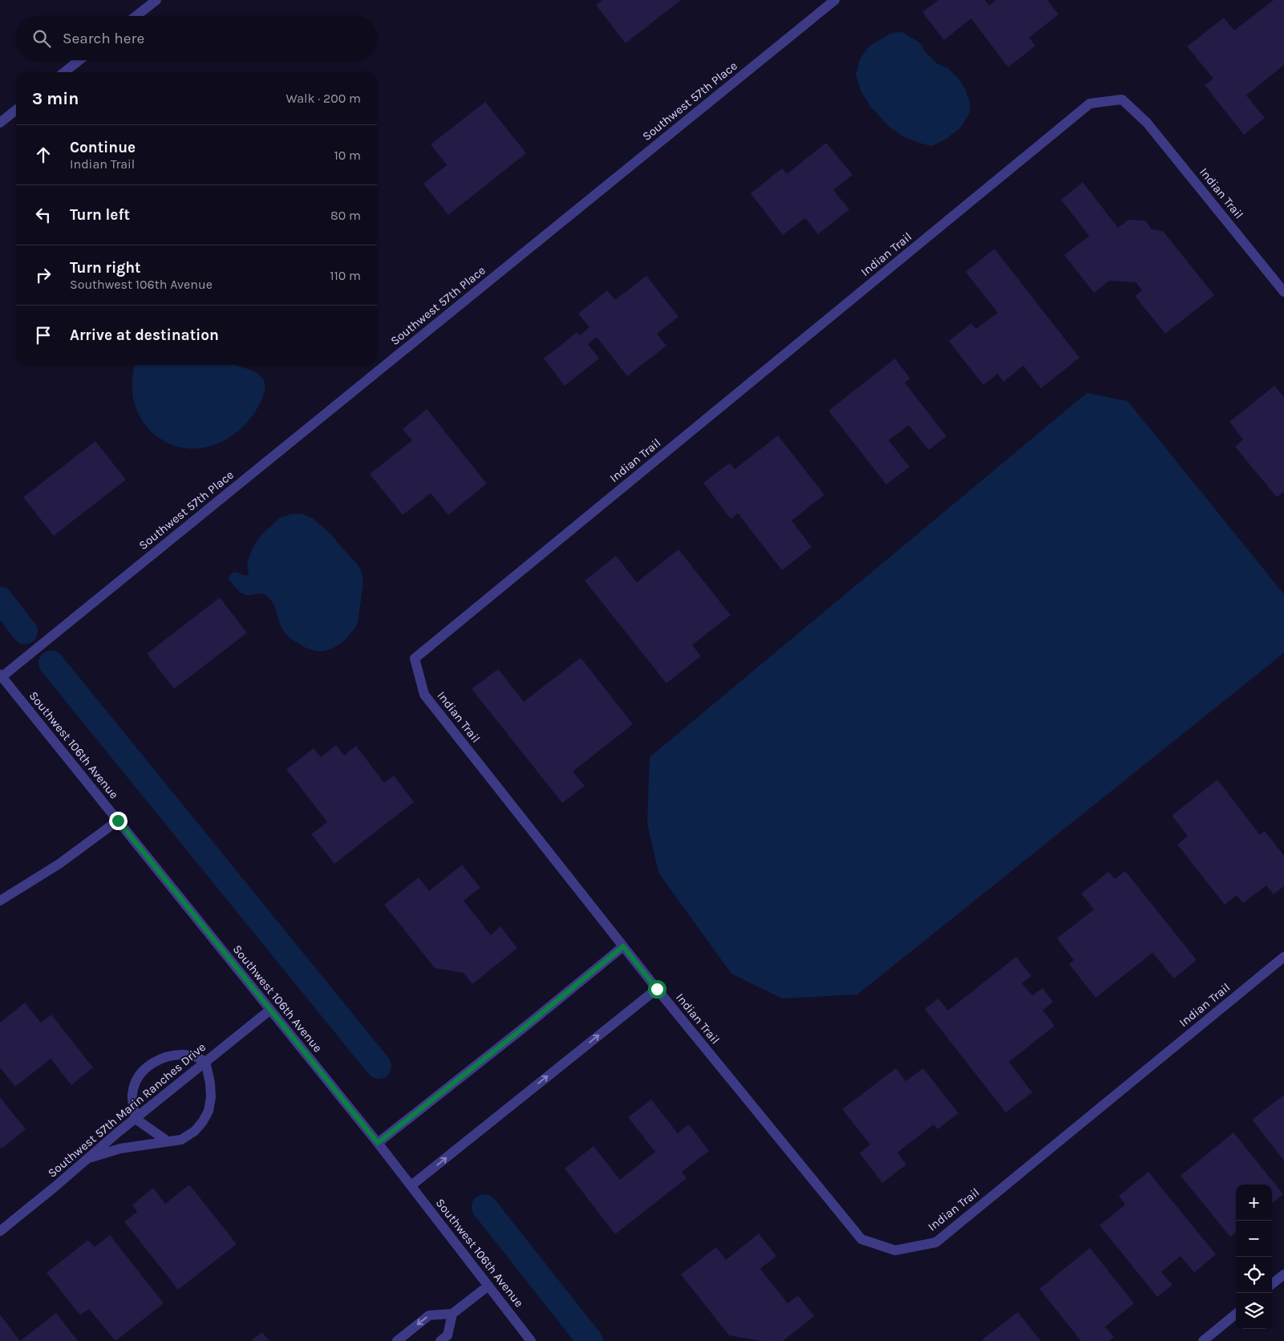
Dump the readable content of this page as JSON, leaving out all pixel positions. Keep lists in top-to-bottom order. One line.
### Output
{"streets":{"street":["Southwest 57th Place","Indian Trail","Southwest 106th Avenue","Southwest 57th Marin Ranches Drive"]},"crossings":[["Southwest 57th Place","Southwest 106th Avenue"],["Southwest 106th Avenue","Southwest 57th Marin Ranches Drive"]],"page":{"search":"Search here","heading":["3 min","Walk · 200 m"],"list":[["Continue","Indian Trail","10 m"],["Turn left","80 m"],["Turn right","Southwest 106th Avenue","110 m"],"Arrive at destination"],"map_buttons":["+","−"]}}
